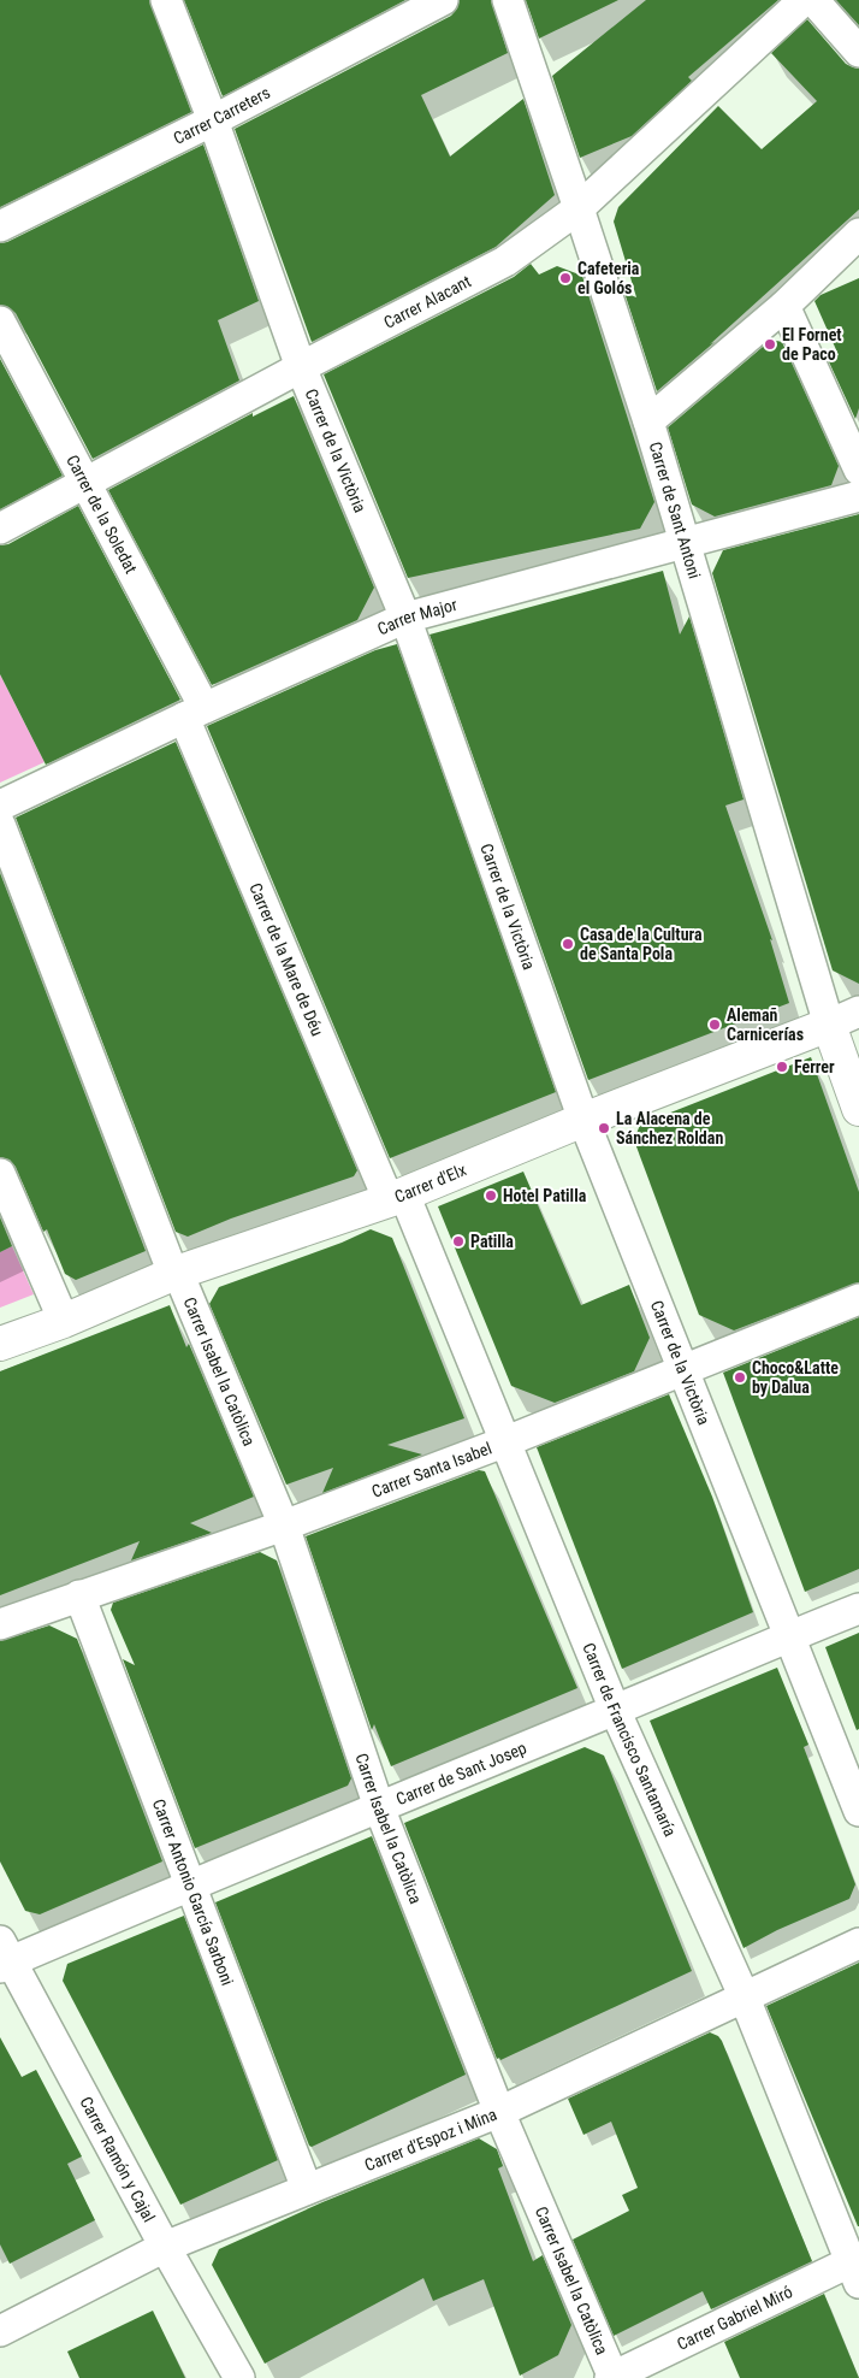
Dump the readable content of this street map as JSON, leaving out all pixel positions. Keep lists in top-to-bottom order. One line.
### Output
{"streets":{"street":["Carrer Carreters","Carrer Alacant","Carrer de la Victòria","Carrer de Sant Antoni","Carrer de la Soledat","Carrer Major","Carrer de la Mare de Déu","Carrer d'Elx","Carrer Isabel la Catòlica","Carrer Santa Isabel","Carrer de Francisco Santamaría","Carrer de Sant Josep","Carrer Antonio García Sarboni","Carrer d'Espoz i Mina","Carrer Ramón y Cajal","Carrer Gabriel Miró"]},"crossings":[["Carrer Carreters","Carrer de la Victòria"],["Carrer Alacant","Carrer de la Victòria"],["Carrer Alacant","Carrer de Sant Antoni"],["Carrer Alacant","Carrer de la Soledat"],["Carrer de la Victòria","Carrer Major"],["Carrer de la Victòria","Carrer d'Elx"],["Carrer de la Victòria","Carrer Santa Isabel"],["Carrer de la Victòria","Carrer de Sant Josep"],["Carrer de Sant Antoni","Carrer Major"],["Carrer de Sant Antoni","Carrer d'Elx"],["Carrer de la Soledat","Carrer Major"],["Carrer de la Soledat","Carrer de la Mare de Déu"],["Carrer Major","Carrer de la Mare de Déu"],["Carrer de la Mare de Déu","Carrer d'Elx"],["Carrer de la Mare de Déu","Carrer de Francisco Santamaría"],["Carrer d'Elx","Carrer Isabel la Catòlica"],["Carrer d'Elx","Carrer de Francisco Santamaría"],["Carrer Isabel la Catòlica","Carrer Santa Isabel"],["Carrer Isabel la Catòlica","Carrer de Sant Josep"],["Carrer Isabel la Catòlica","Carrer d'Espoz i Mina"],["Carrer Isabel la Catòlica","Carrer Gabriel Miró"],["Carrer Santa Isabel","Carrer de Francisco Santamaría"],["Carrer Santa Isabel","Carrer Antonio García Sarboni"],["Carrer de Francisco Santamaría","Carrer de Sant Josep"],["Carrer de Francisco Santamaría","Carrer d'Espoz i Mina"],["Carrer de Francisco Santamaría","Carrer Gabriel Miró"],["Carrer de Sant Josep","Carrer Antonio García Sarboni"],["Carrer de Sant Josep","Carrer Ramón y Cajal"],["Carrer Antonio García Sarboni","Carrer d'Espoz i Mina"],["Carrer d'Espoz i Mina","Carrer Ramón y Cajal"]],"places":["Cafeteria el Golós","El Fornet de Paco","Casa de la Cultura de Santa Pola","Alemañ Carnicerías","Ferrer","La Alacena de Sánchez Roldan","Hotel Patilla","Patilla","Choco&Latte by Dalua"]}
